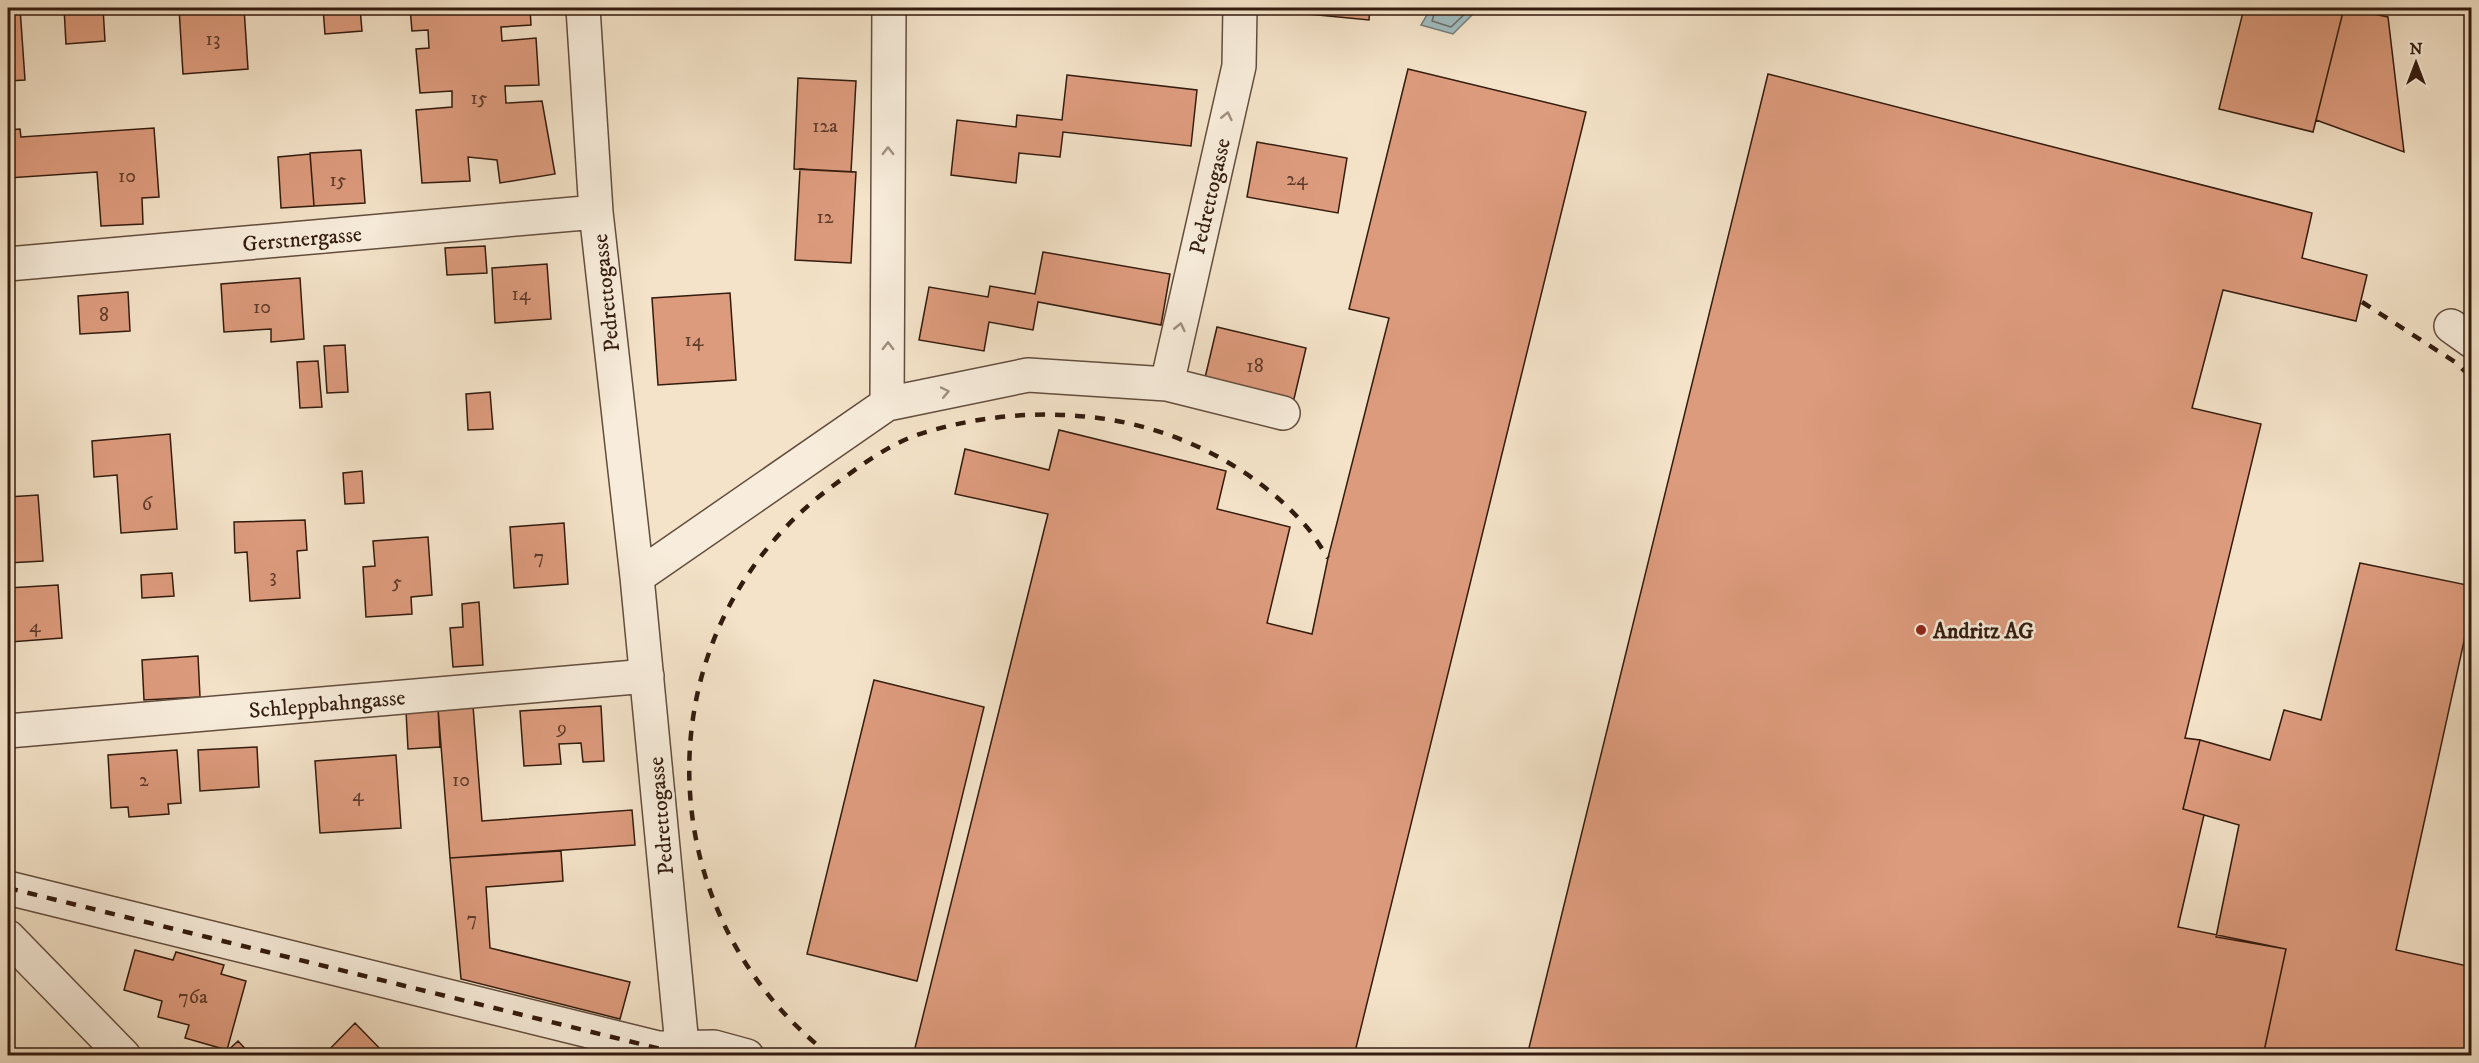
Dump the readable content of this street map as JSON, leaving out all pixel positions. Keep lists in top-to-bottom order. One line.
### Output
{"streets":{"street":["Pedrettogasse","Gerstnergasse","Schleppbahngasse"]},"crossings":[["Pedrettogasse","Gerstnergasse"],["Pedrettogasse","Schleppbahngasse"]],"places":["Andritz AG"],"house_numbers":["13","15","12a","10","24","15","12","14","10","8","14","18","6","7","3","5","4","9","2","10","4","7","76a"],"north":"top"}
